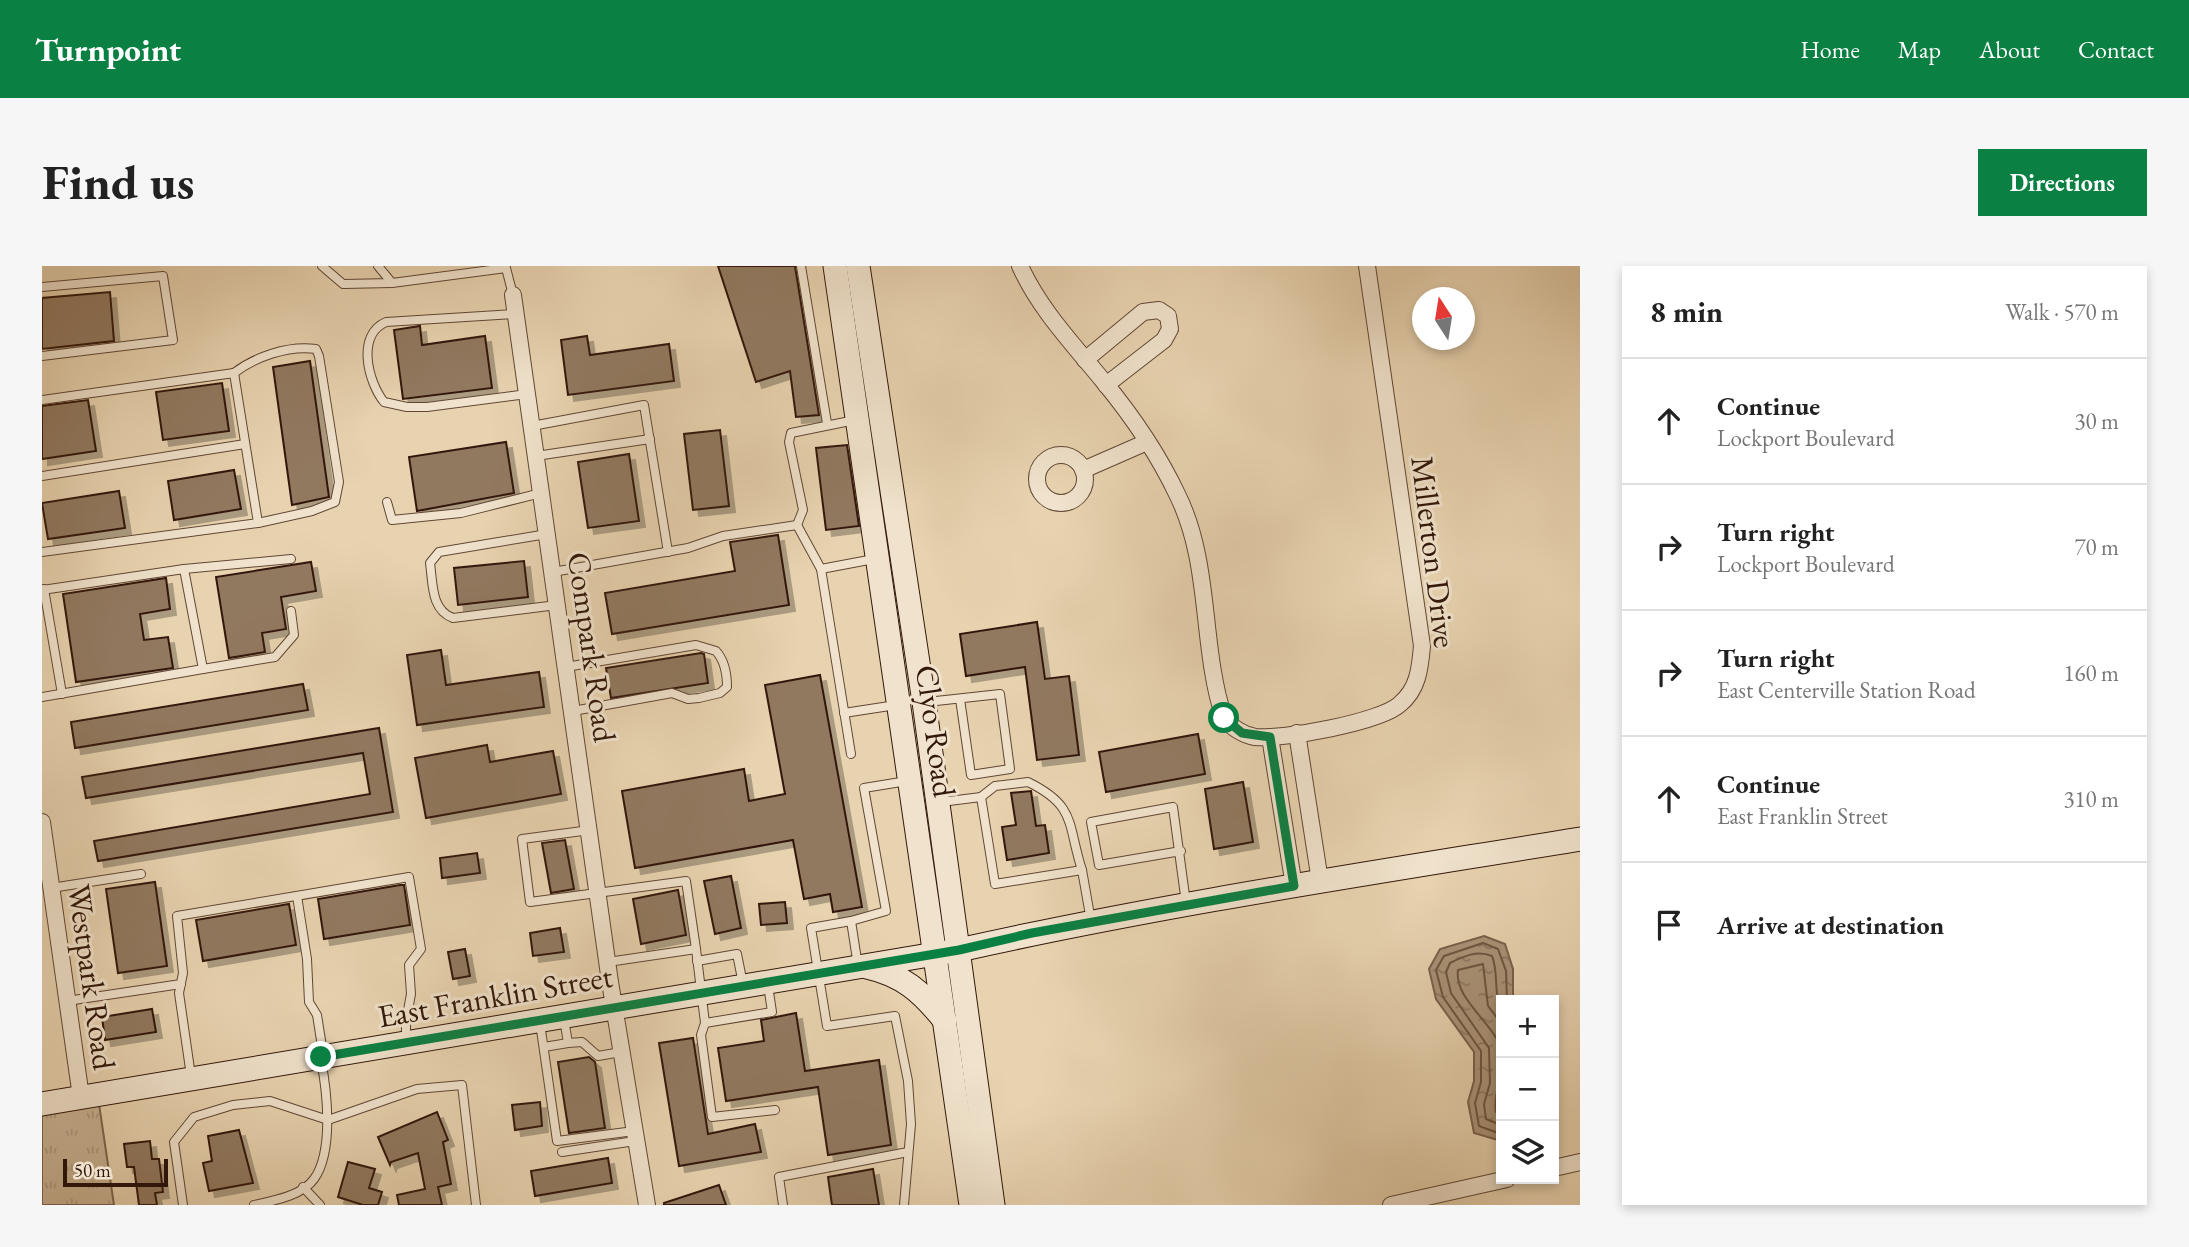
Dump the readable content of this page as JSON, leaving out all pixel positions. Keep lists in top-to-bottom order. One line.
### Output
{"streets":{"street":["Millerton Drive","Compark Road","Clyo Road","Westpark Road","East Franklin Street"]},"crossings":[["Compark Road","East Franklin Street"],["Clyo Road","East Franklin Street"],["Westpark Road","East Franklin Street"]],"scale_bar":"50 m","north":"top","page":{"header":"Turnpoint","nav":["Home","Map","About","Contact"],"buttons":"Directions","title":"Find us","heading":["8 min","Walk · 570 m"],"list":[["Continue","Lockport Boulevard","30 m"],["Turn right","Lockport Boulevard","70 m"],["Turn right","East Centerville Station Road","160 m"],["Continue","East Franklin Street","310 m"],"Arrive at destination"],"map_buttons":["+","−"],"scale":"50 m"}}
